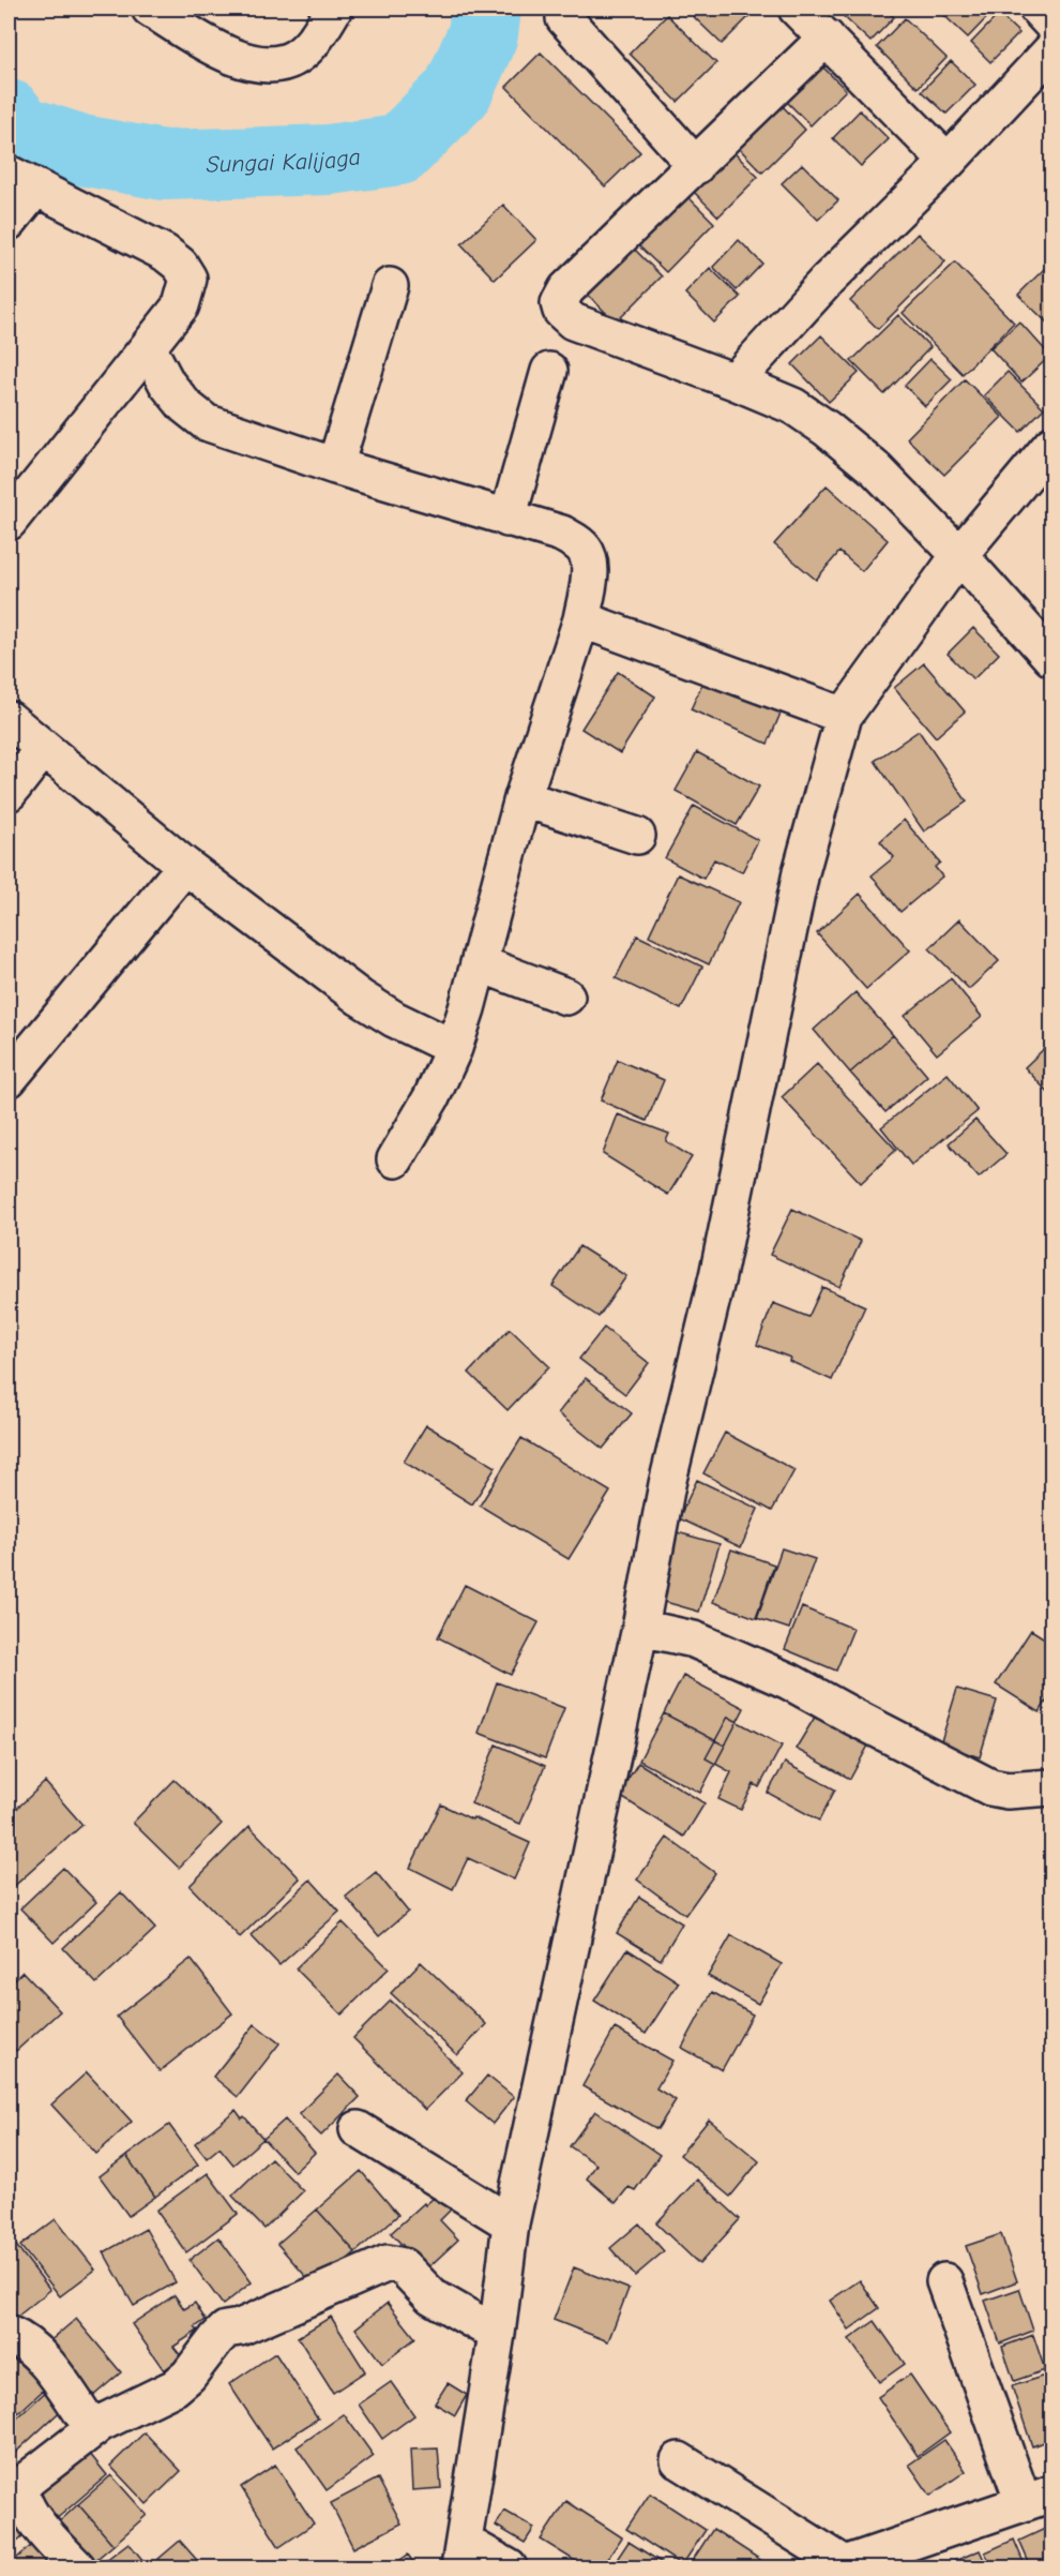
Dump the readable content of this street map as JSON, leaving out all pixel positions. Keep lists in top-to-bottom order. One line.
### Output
{"water":["Sungai Kalijaga"]}
